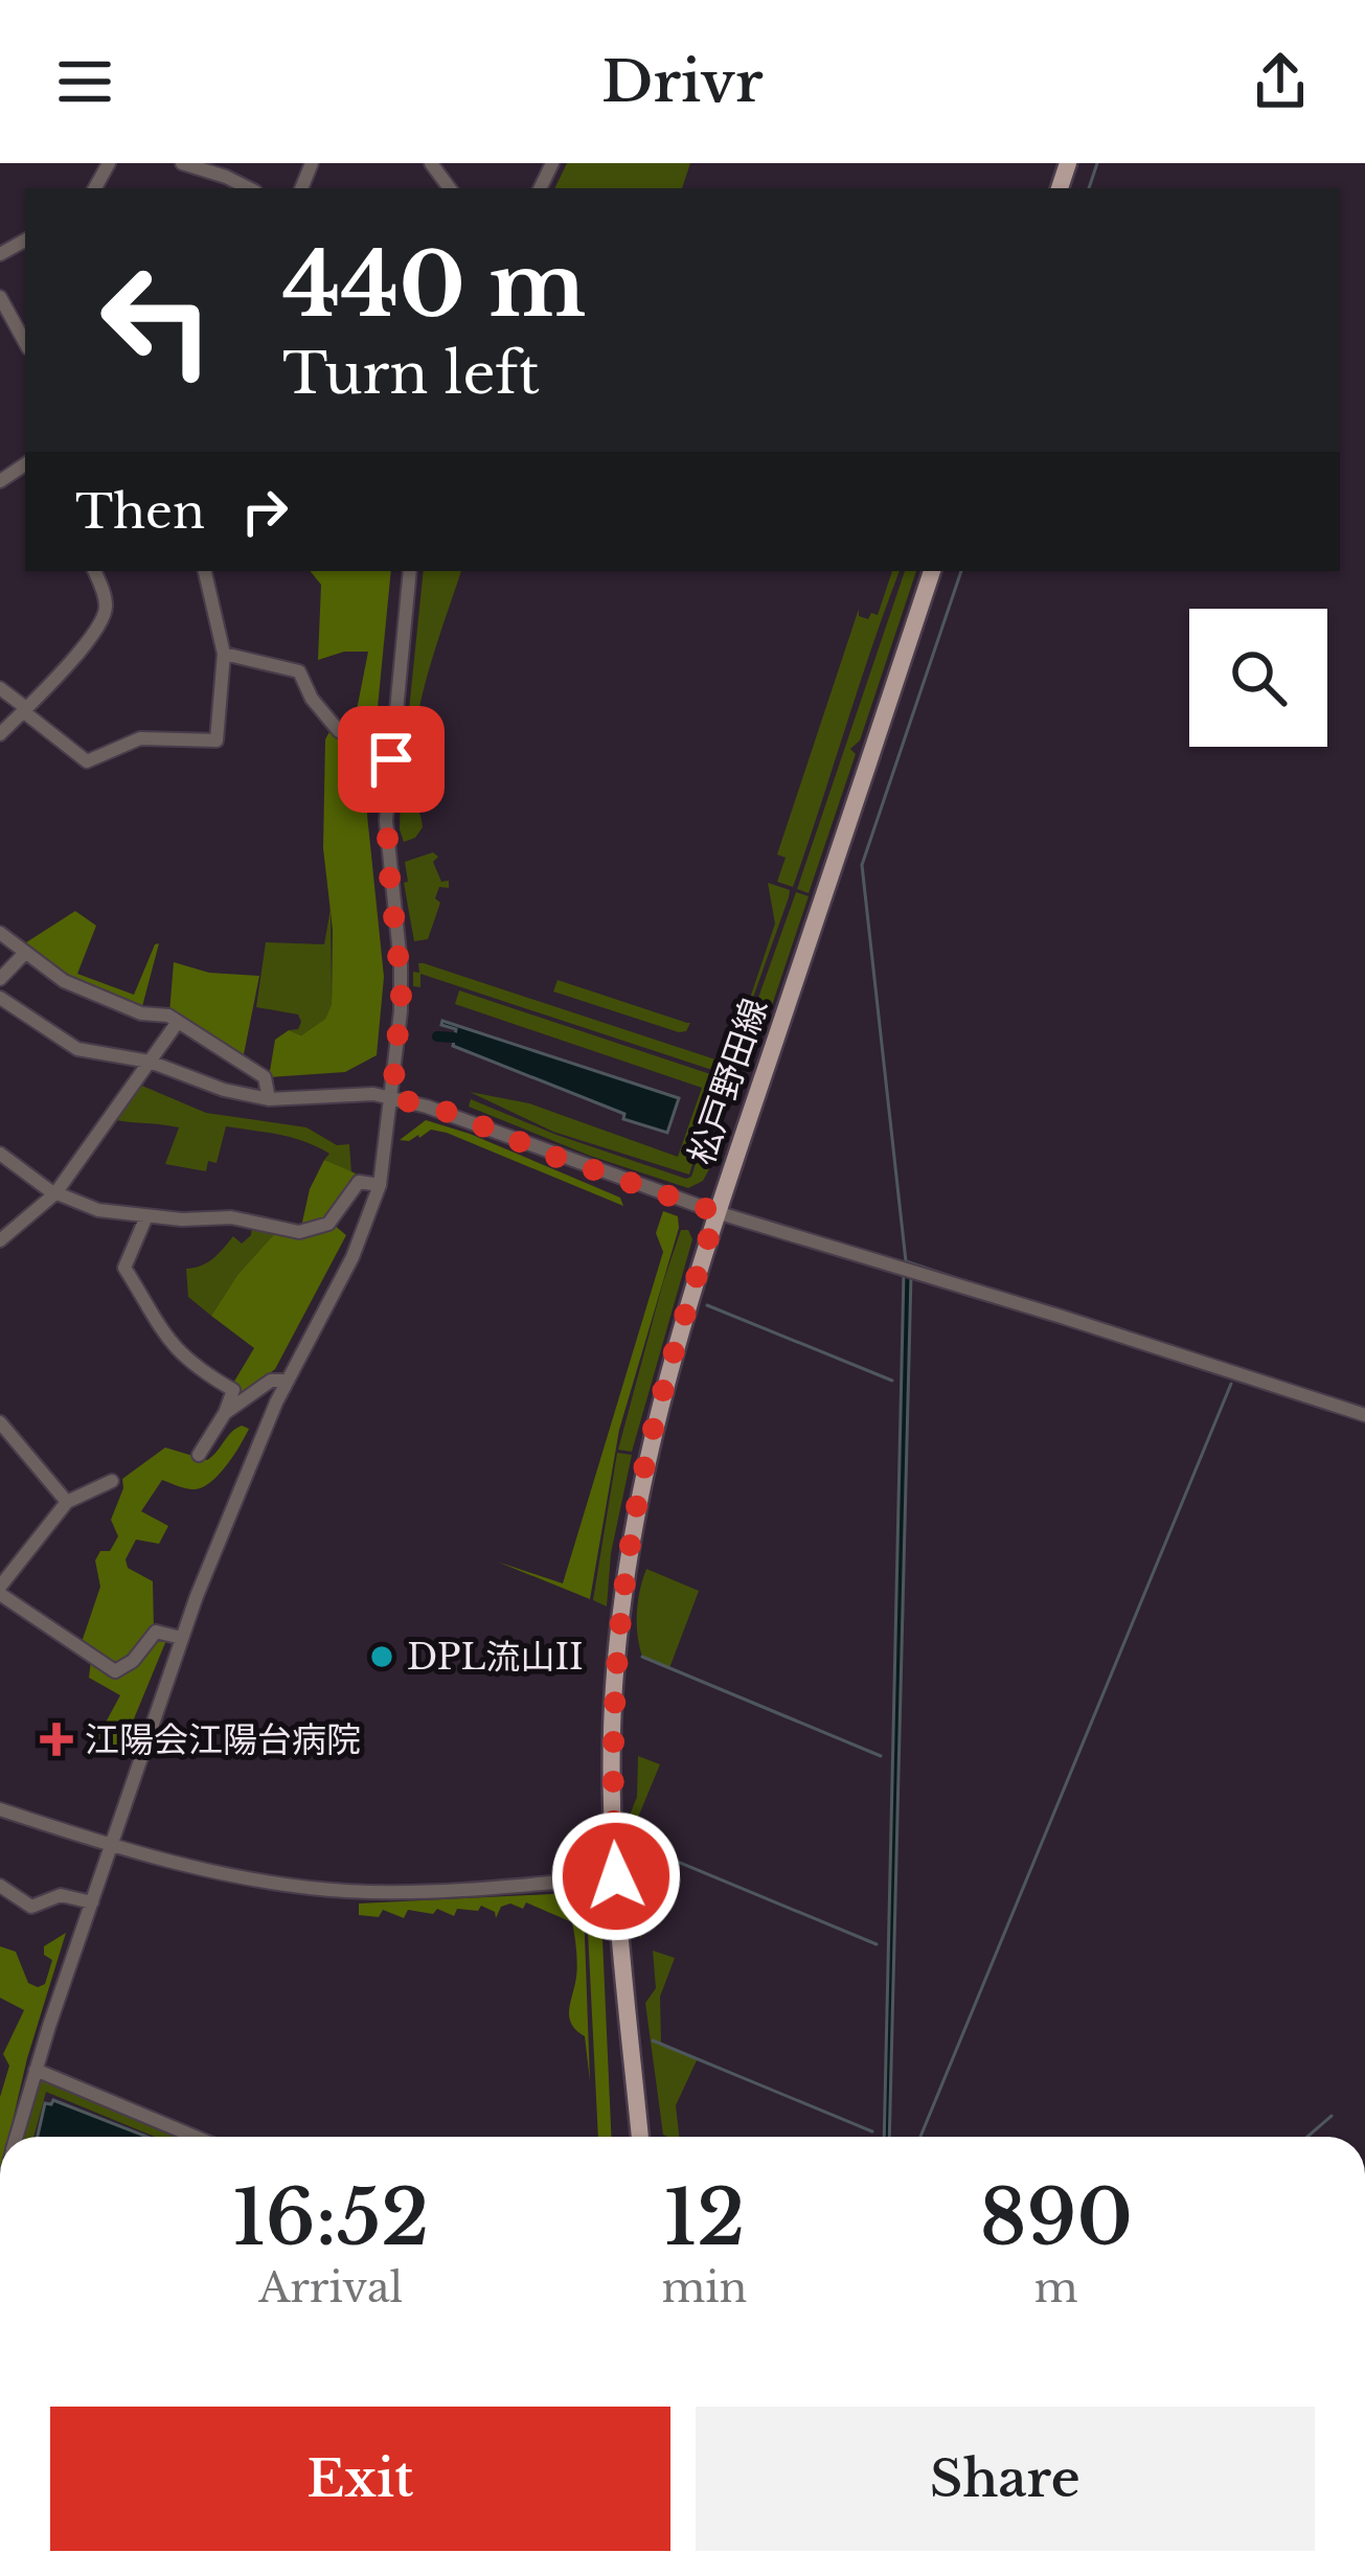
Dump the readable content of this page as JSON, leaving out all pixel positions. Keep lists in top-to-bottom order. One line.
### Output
{"streets":{"main road":["松戸野田線"]},"places":{"other":["DPL流山II"],"health":["江陽会江陽台病院"]},"page":{"header":"Drivr","turn":["440 m","Turn left"],"then":"Then","eta":["16:52","Arrival","12","min","890","m"],"buttons":["Exit","Share"]}}
